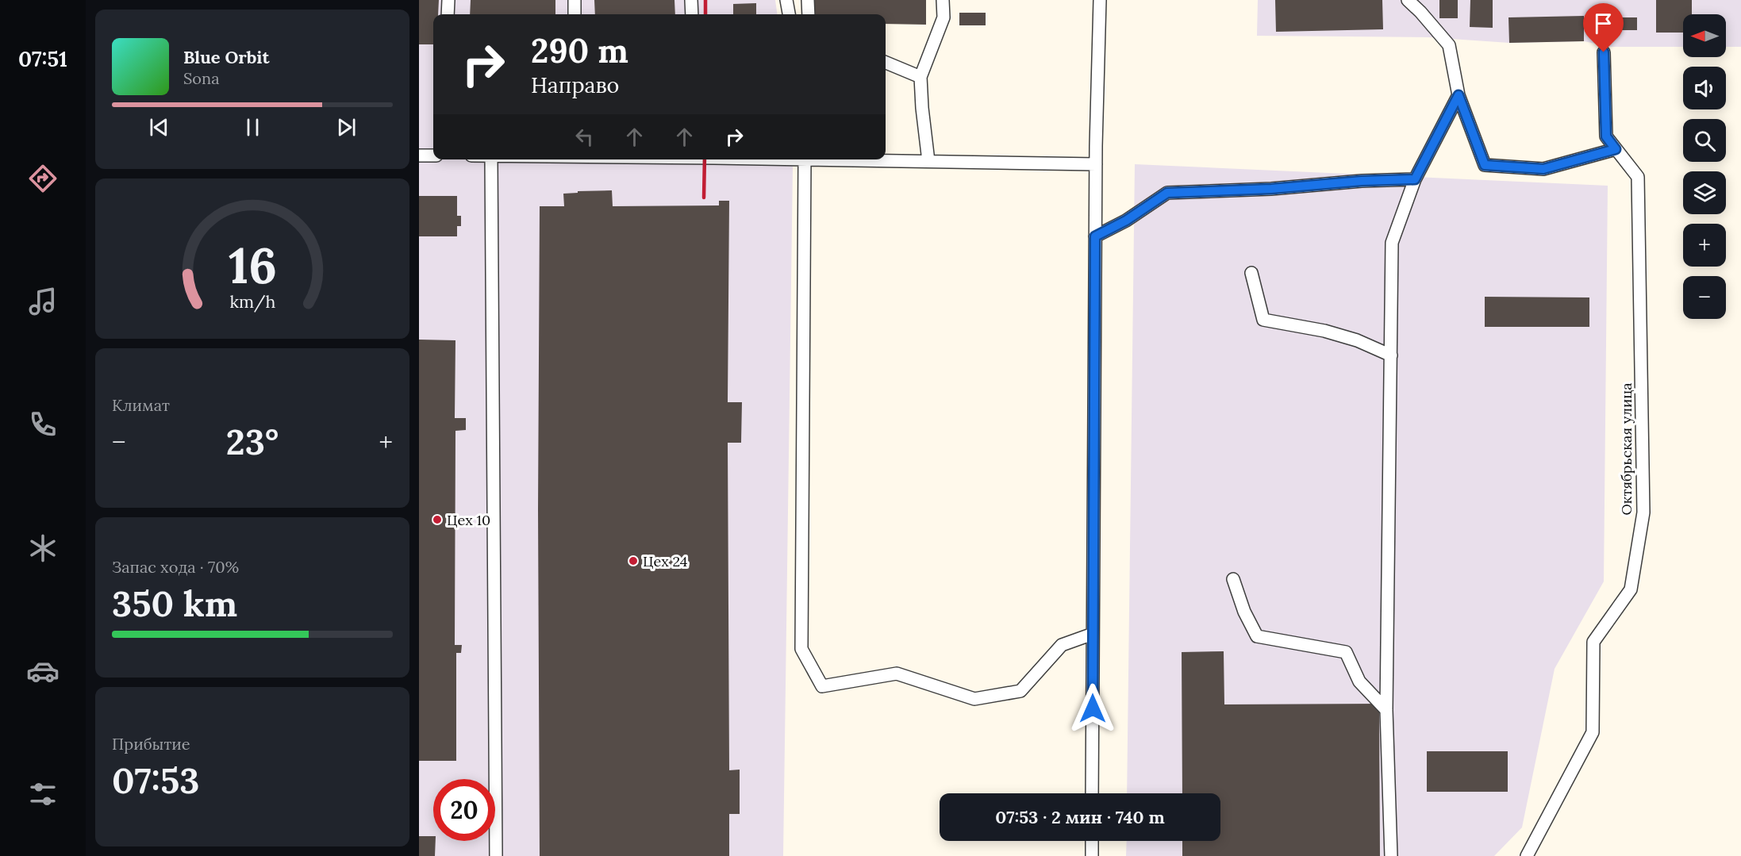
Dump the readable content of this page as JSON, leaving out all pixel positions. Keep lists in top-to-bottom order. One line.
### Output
{"streets":{"street":["Октябрьская улица"]},"places":["Цех 10","Цех 24"],"north":"left","page":{"tabs":"07:51","map_buttons":["+","−"],"turn":["290 m","Направо"],"song":["Blue Orbit","Sona"],"tile":["Климат",["Запас хода · 70%","350 km"],["Прибытие","07:53"]],"heat":["−","23°","+"],"limit":"20","trip":"07:53 · 2 мин · 740 m","gauge":["16","km/h"]}}
